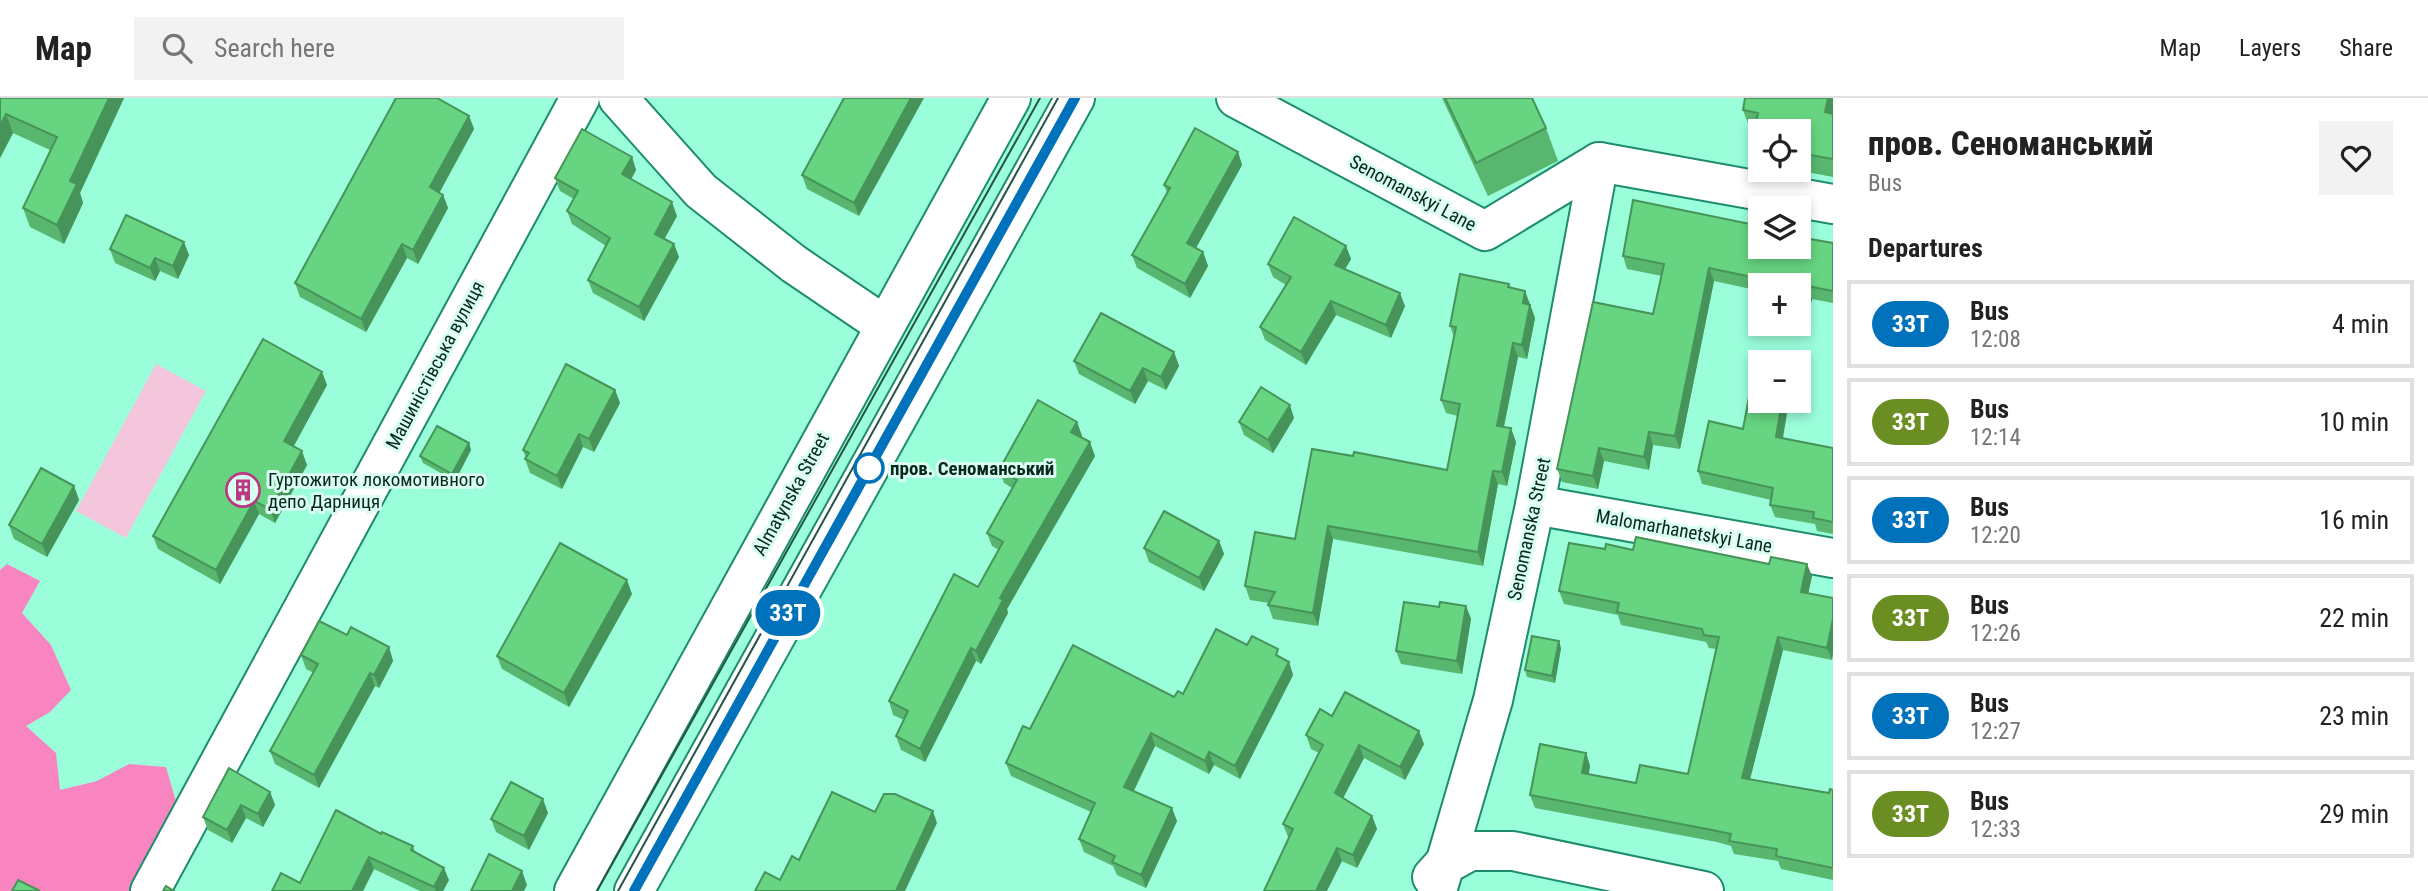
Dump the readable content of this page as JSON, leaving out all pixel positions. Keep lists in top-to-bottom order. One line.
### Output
{"streets":{"street":["Senomanskyi Lane","Машиністівська вулиця","Almatynska Street","Senomanska Street","Malomarhanetskyi Lane"]},"crossings":[["Senomanskyi Lane","Senomanska Street"],["Senomanska Street","Malomarhanetskyi Lane"]],"places":{"other":["пров. Сеноманський"],"building":["Гуртожиток локомотивного депо Дарниця"]},"lines":["bus line 33Т"],"page":{"header":"Map","search":"Search here","nav":["Map","Layers","Share"],"on_map":"33Т","heading":[["пров. Сеноманський","Bus"],"Departures"],"map_buttons":["+","−"],"list":[{"mark":"33Т","name":"Bus","note":"12:08","value":"4 min"},{"mark":"33T","name":"Bus","note":"12:14","value":"10 min"},{"mark":"33Т","name":"Bus","note":"12:20","value":"16 min"},{"mark":"33T","name":"Bus","note":"12:26","value":"22 min"},{"mark":"33Т","name":"Bus","note":"12:27","value":"23 min"},{"mark":"33T","name":"Bus","note":"12:33","value":"29 min"}]}}
